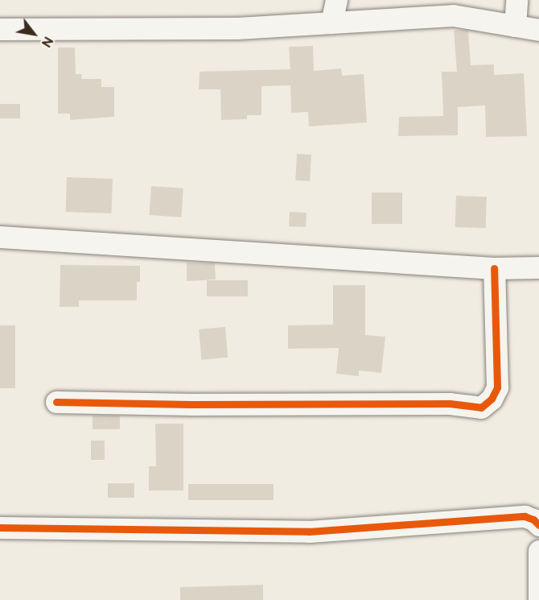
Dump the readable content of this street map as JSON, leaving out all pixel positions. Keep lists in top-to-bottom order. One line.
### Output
{"north":"bottom right"}
